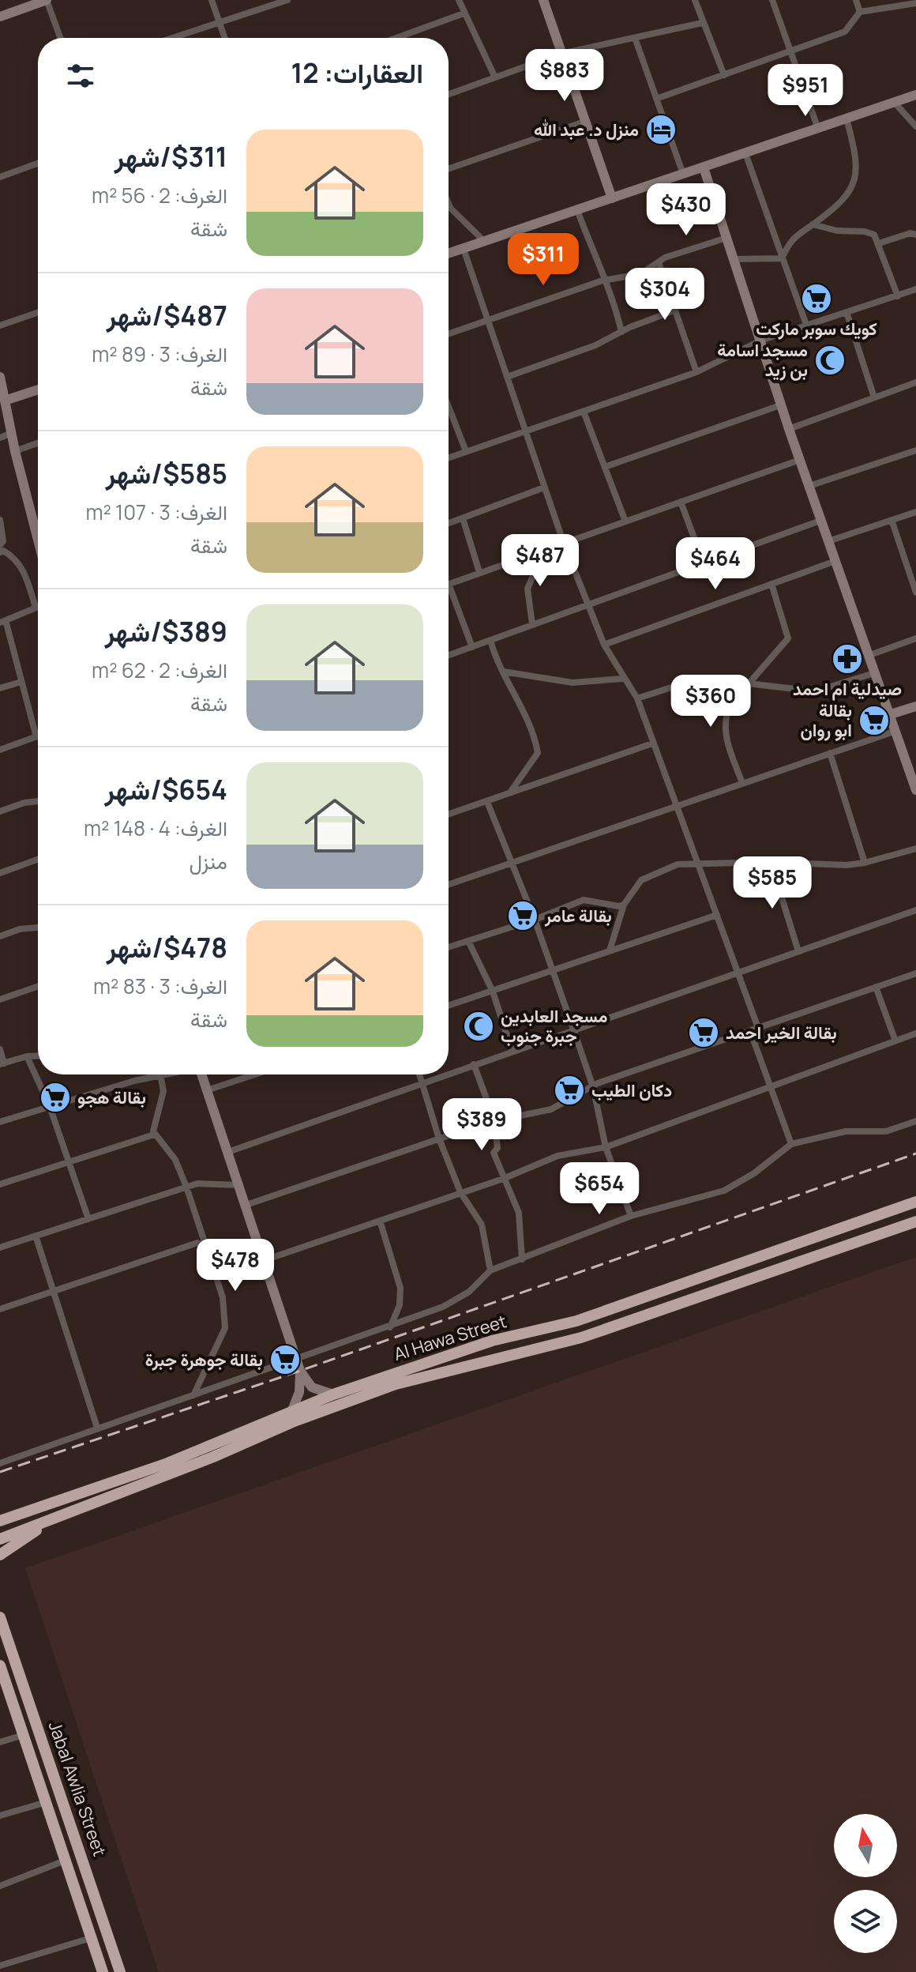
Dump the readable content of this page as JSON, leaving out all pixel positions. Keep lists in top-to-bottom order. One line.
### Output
{"streets":{"highway":["Al Hawa Street","Jabal Awlia Street"]},"places":{"hotel":["منزل د. عبد الله"],"supermarket":["كويك سوبر ماركت","بقالة ابو روان","بقالة عامر","بقالة الخير احمد","دكان الطيب","بقالة هجو","بقالة جوهرة جبرة"],"mosque":["مسجد اسامة بن زيد","مسجد العابدين جبرة جنوب"],"pharmacy":["صيدلية ام احمد"]},"north":"top","page":{"heading":"العقارات: 12","price":["$883","$951","$430","$311","$304","$487","$464","$360","$585","$389","$654","$478"],"list":[{"name":"$311/شهر","note":"الغرف: 2 · 56 m² · شقة"},{"name":"$487/شهر","note":"الغرف: 3 · 89 m² · شقة"},{"name":"$585/شهر","note":"الغرف: 3 · 107 m² · شقة"},{"name":"$389/شهر","note":"الغرف: 2 · 62 m² · شقة"},{"name":"$654/شهر","note":"الغرف: 4 · 148 m² · منزل"},{"name":"$478/شهر","note":"الغرف: 3 · 83 m² · شقة"}]}}
